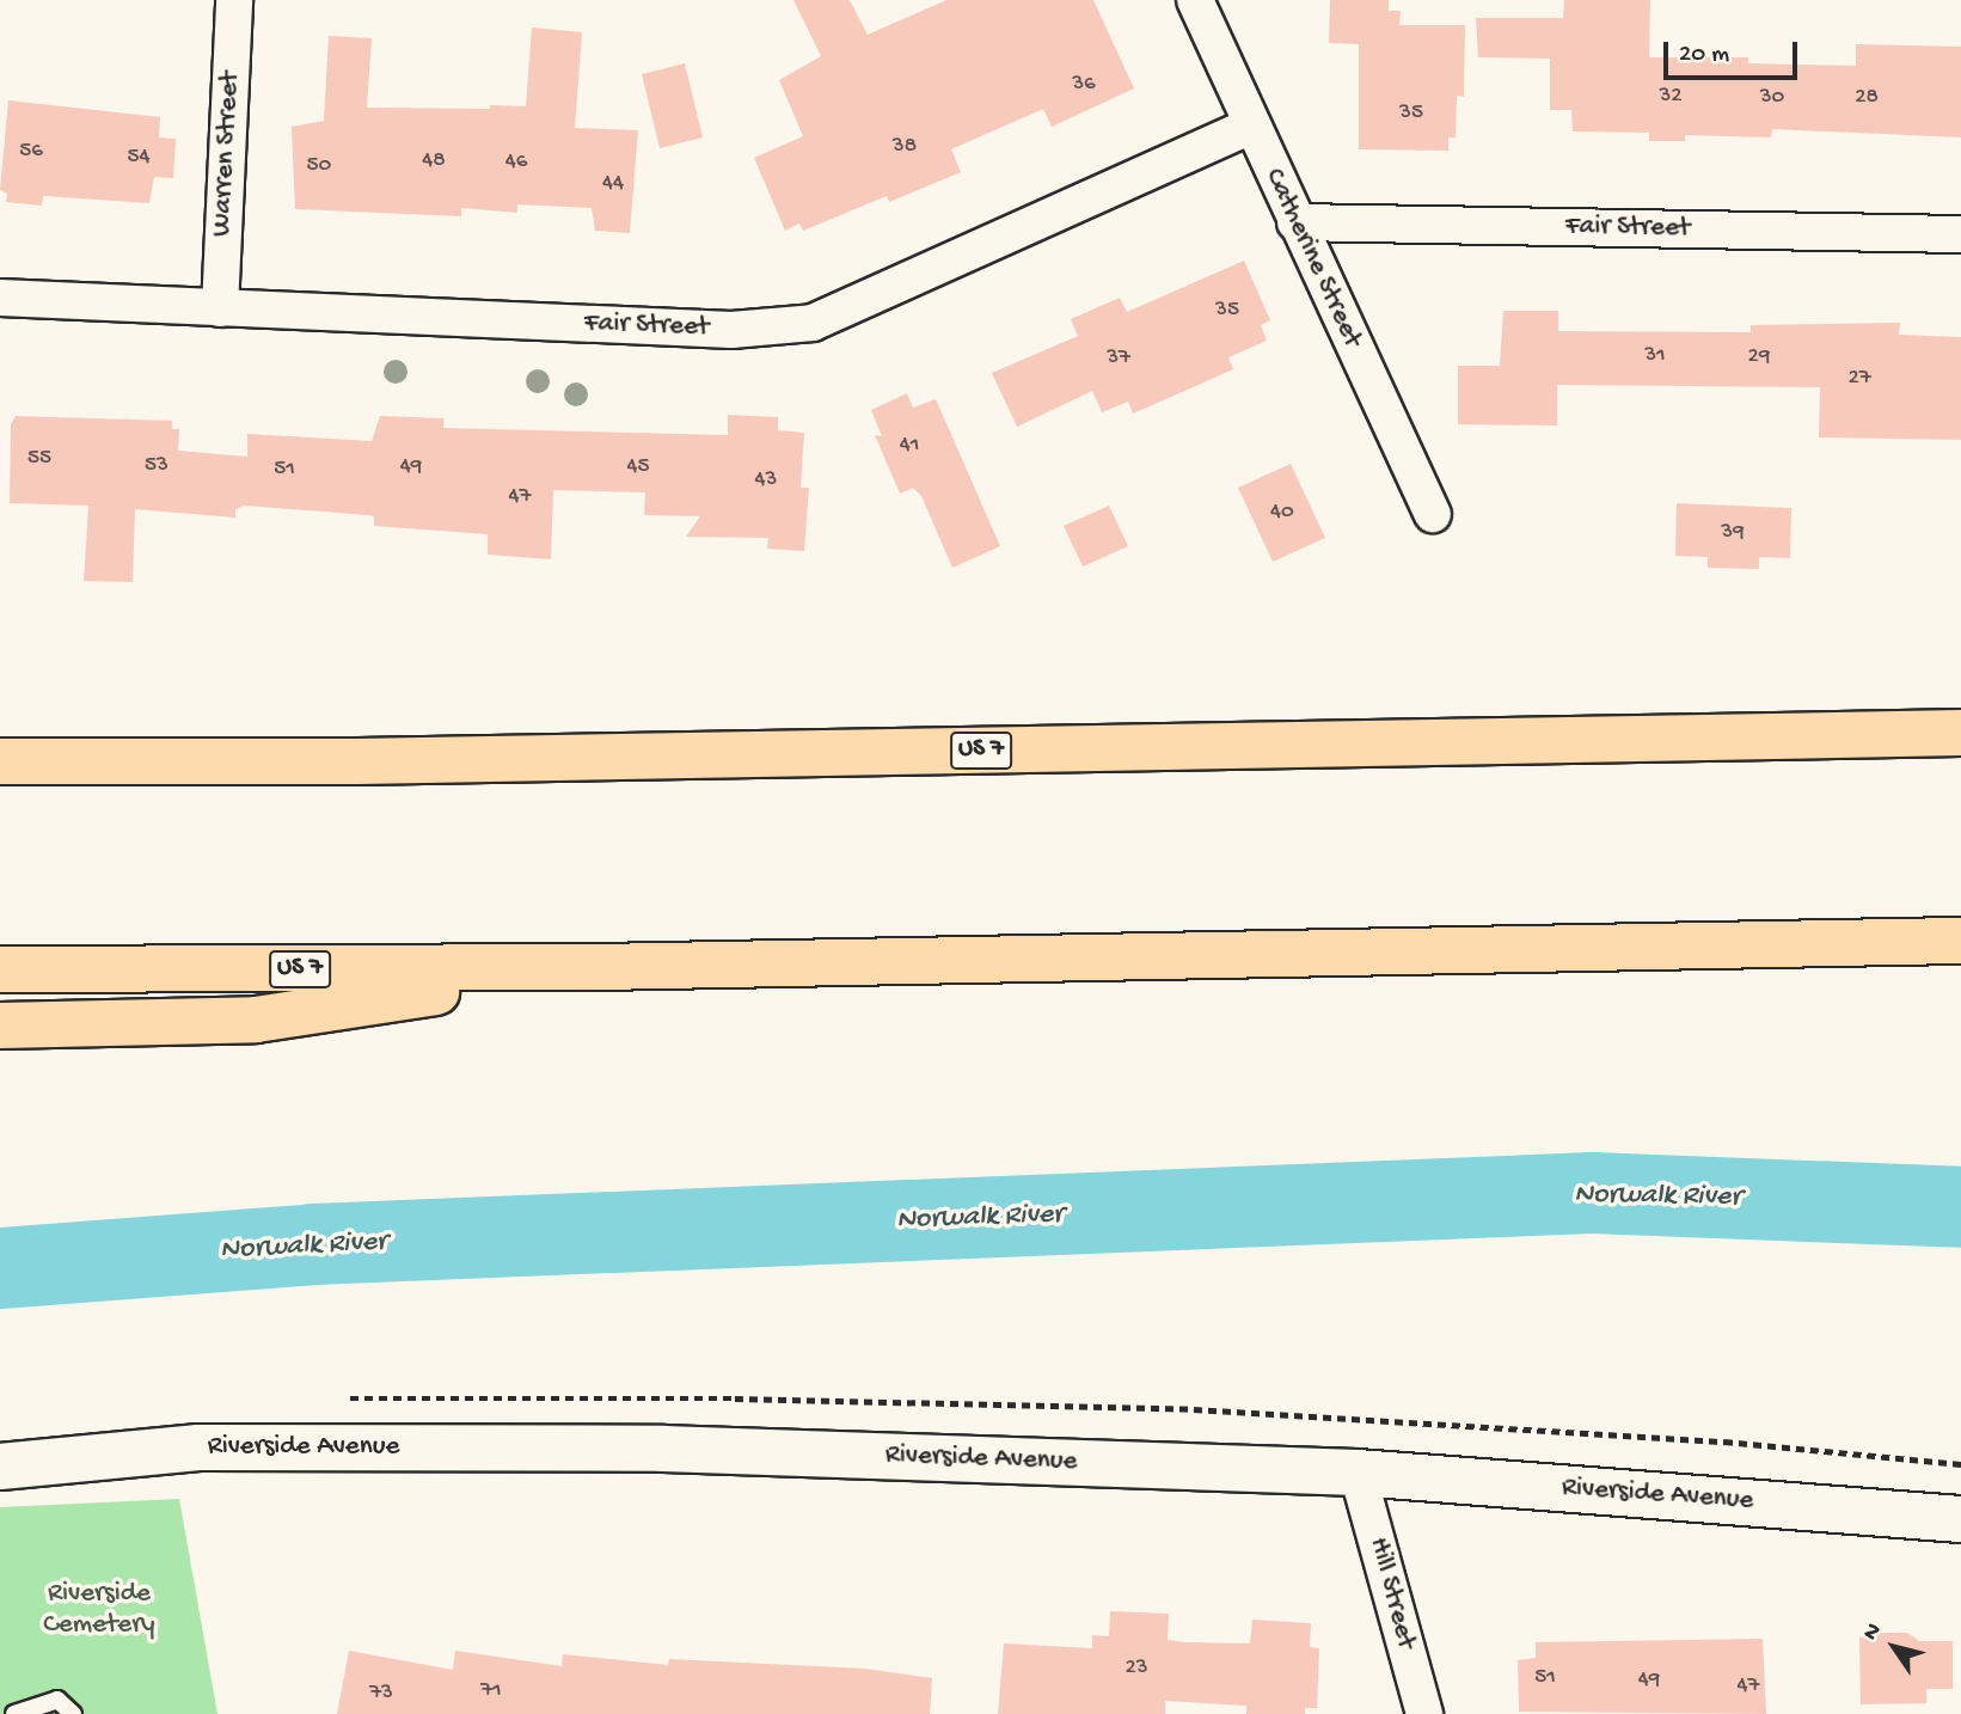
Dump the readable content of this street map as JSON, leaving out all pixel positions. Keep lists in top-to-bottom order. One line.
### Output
{"streets":{"highway":["US 7"],"main road":["Riverside Avenue"],"street":["Warren Street","Fair Street","Catherine Street","Hill Street"]},"crossings":[["Warren Street","Fair Street"],["Fair Street","Catherine Street"],["Riverside Avenue","Hill Street"]],"water":["Norwalk River"],"parks":["Riverside Cemetery"],"house_numbers":["36","32","30","28","35","38","56","54","48","46","50","44","35","31","29","37","27","41","55","53","49","45","51","43","47","40","39","23","51","49","47","71","73"],"scale_bar":"20 m","north":"top left"}
